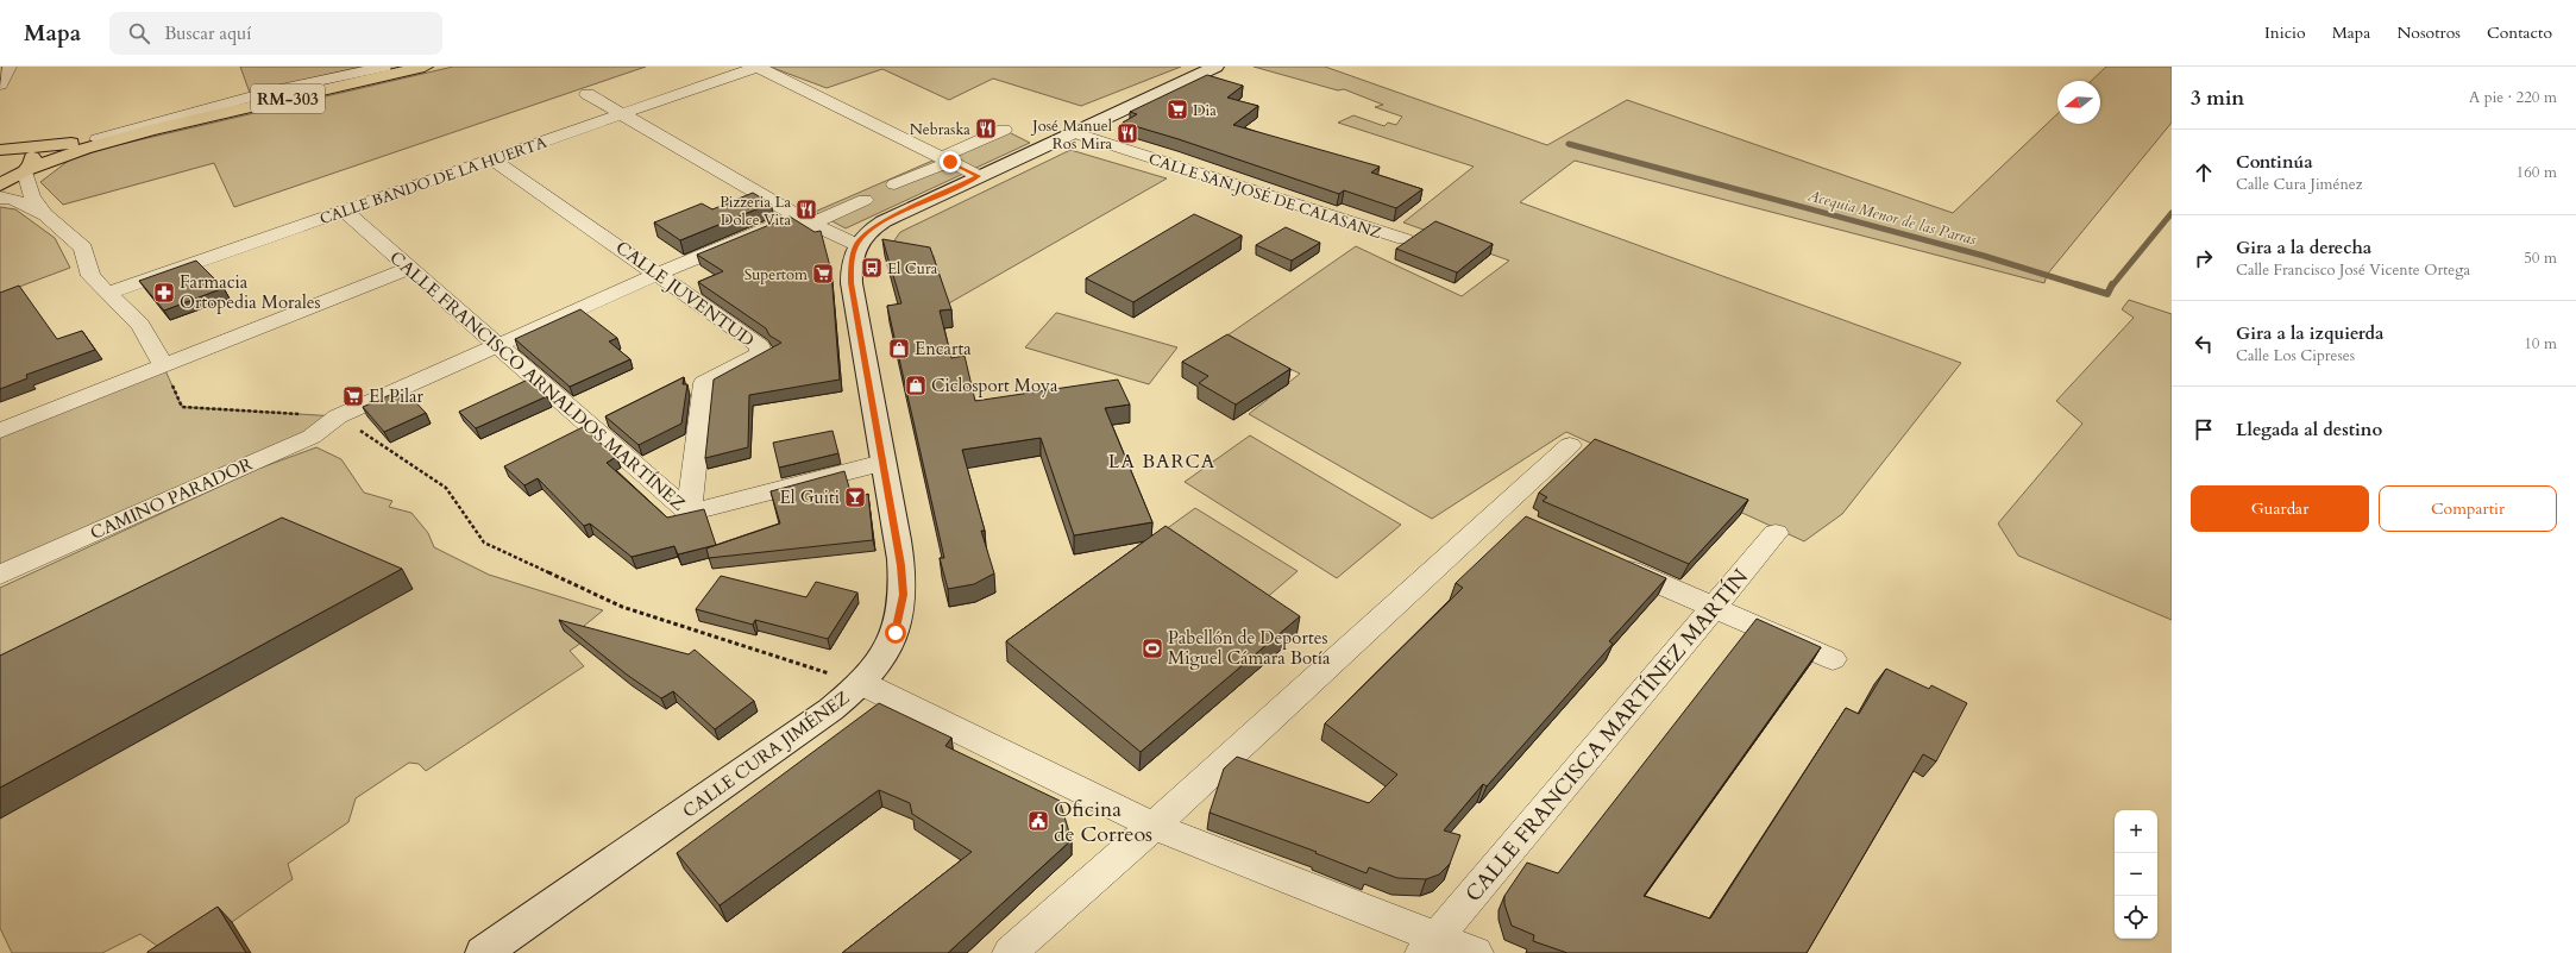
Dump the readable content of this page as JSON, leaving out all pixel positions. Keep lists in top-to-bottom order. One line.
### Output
{"streets":{"highway":["RM-303"],"street":["CALLE BANDO DE LA HUERTA","CALLE SAN JOSÉ DE CALASANZ","CALLE JUVENTUD","CALLE FRANCISCO ARNALDOS MARTÍNEZ","CAMINO PARADOR","CALLE FRANCISCA MARTÍNEZ MARTÍN","CALLE CURA JIMÉNEZ"]},"crossings":[["CALLE BANDO DE LA HUERTA","CALLE JUVENTUD"],["CALLE BANDO DE LA HUERTA","CALLE FRANCISCO ARNALDOS MARTÍNEZ"],["CALLE JUVENTUD","CALLE FRANCISCO ARNALDOS MARTÍNEZ"],["CALLE JUVENTUD","CAMINO PARADOR"],["CALLE FRANCISCO ARNALDOS MARTÍNEZ","CAMINO PARADOR"],["CALLE FRANCISCO ARNALDOS MARTÍNEZ","CALLE CURA JIMÉNEZ"]],"districts":["LA BARCA"],"water":["Acequia Menor de las Parras"],"places":{"supermarket":["Dia","Supertom","El Pilar"],"restaurant":["Nebraska","José Manuel Ros Mira","Pizzeria La Dolce Vita"],"bus stop":["El Cura"],"pharmacy":["Farmacia Ortopedia Morales"],"shop":["Encarta","Ciclosport Moya"],"bar":["El Guiti"],"sports":["Pabellón de Deportes Miguel Cámara Botía"],"public building":["Oficina de Correos"]},"north":"left","page":{"header":"Mapa","search":"Buscar aquí","nav":["Inicio","Mapa","Nosotros","Contacto"],"heading":["3 min","A pie · 220 m"],"list":[["Continúa","Calle Cura Jiménez","160 m"],["Gira a la derecha","Calle Francisco José Vicente Ortega","50 m"],["Gira a la izquierda","Calle Los Cipreses","10 m"],"Llegada al destino"],"buttons":["Guardar","Compartir"],"map_buttons":["+","−"]}}
